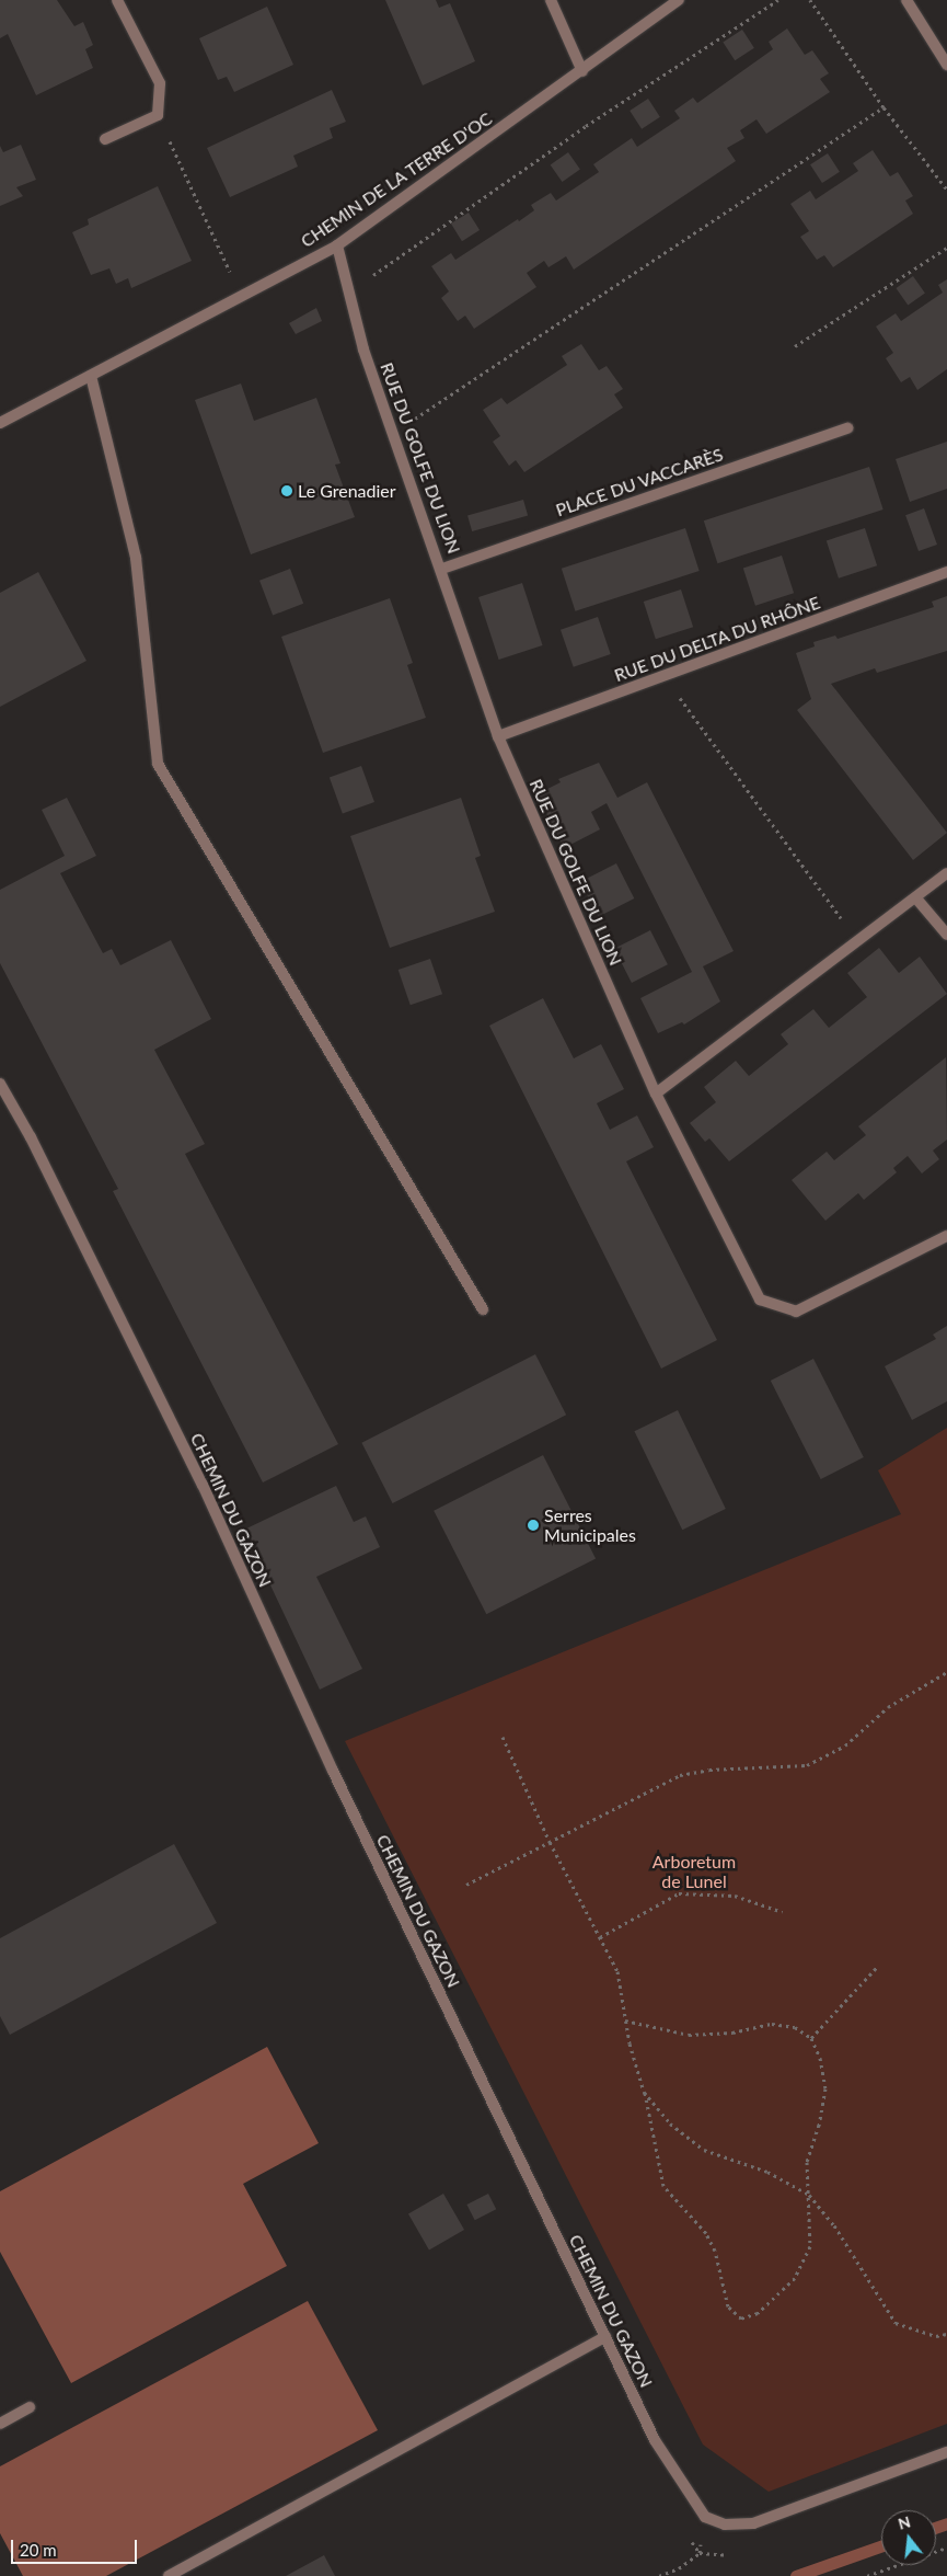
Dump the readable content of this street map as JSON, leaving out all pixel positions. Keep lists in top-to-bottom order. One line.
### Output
{"streets":{"street":["CHEMIN DE LA TERRE D'OC","RUE DU GOLFE DU LION","PLACE DU VACCARÈS","RUE DU DELTA DU RHÔNE","CHEMIN DU GAZON"]},"crossings":[["CHEMIN DE LA TERRE D'OC","RUE DU GOLFE DU LION"],["RUE DU GOLFE DU LION","PLACE DU VACCARÈS"],["RUE DU GOLFE DU LION","RUE DU DELTA DU RHÔNE"]],"parks":["Arboretum de Lunel"],"places":["Le Grenadier","Serres Municipales"],"scale_bar":"20 m","north":"top"}
